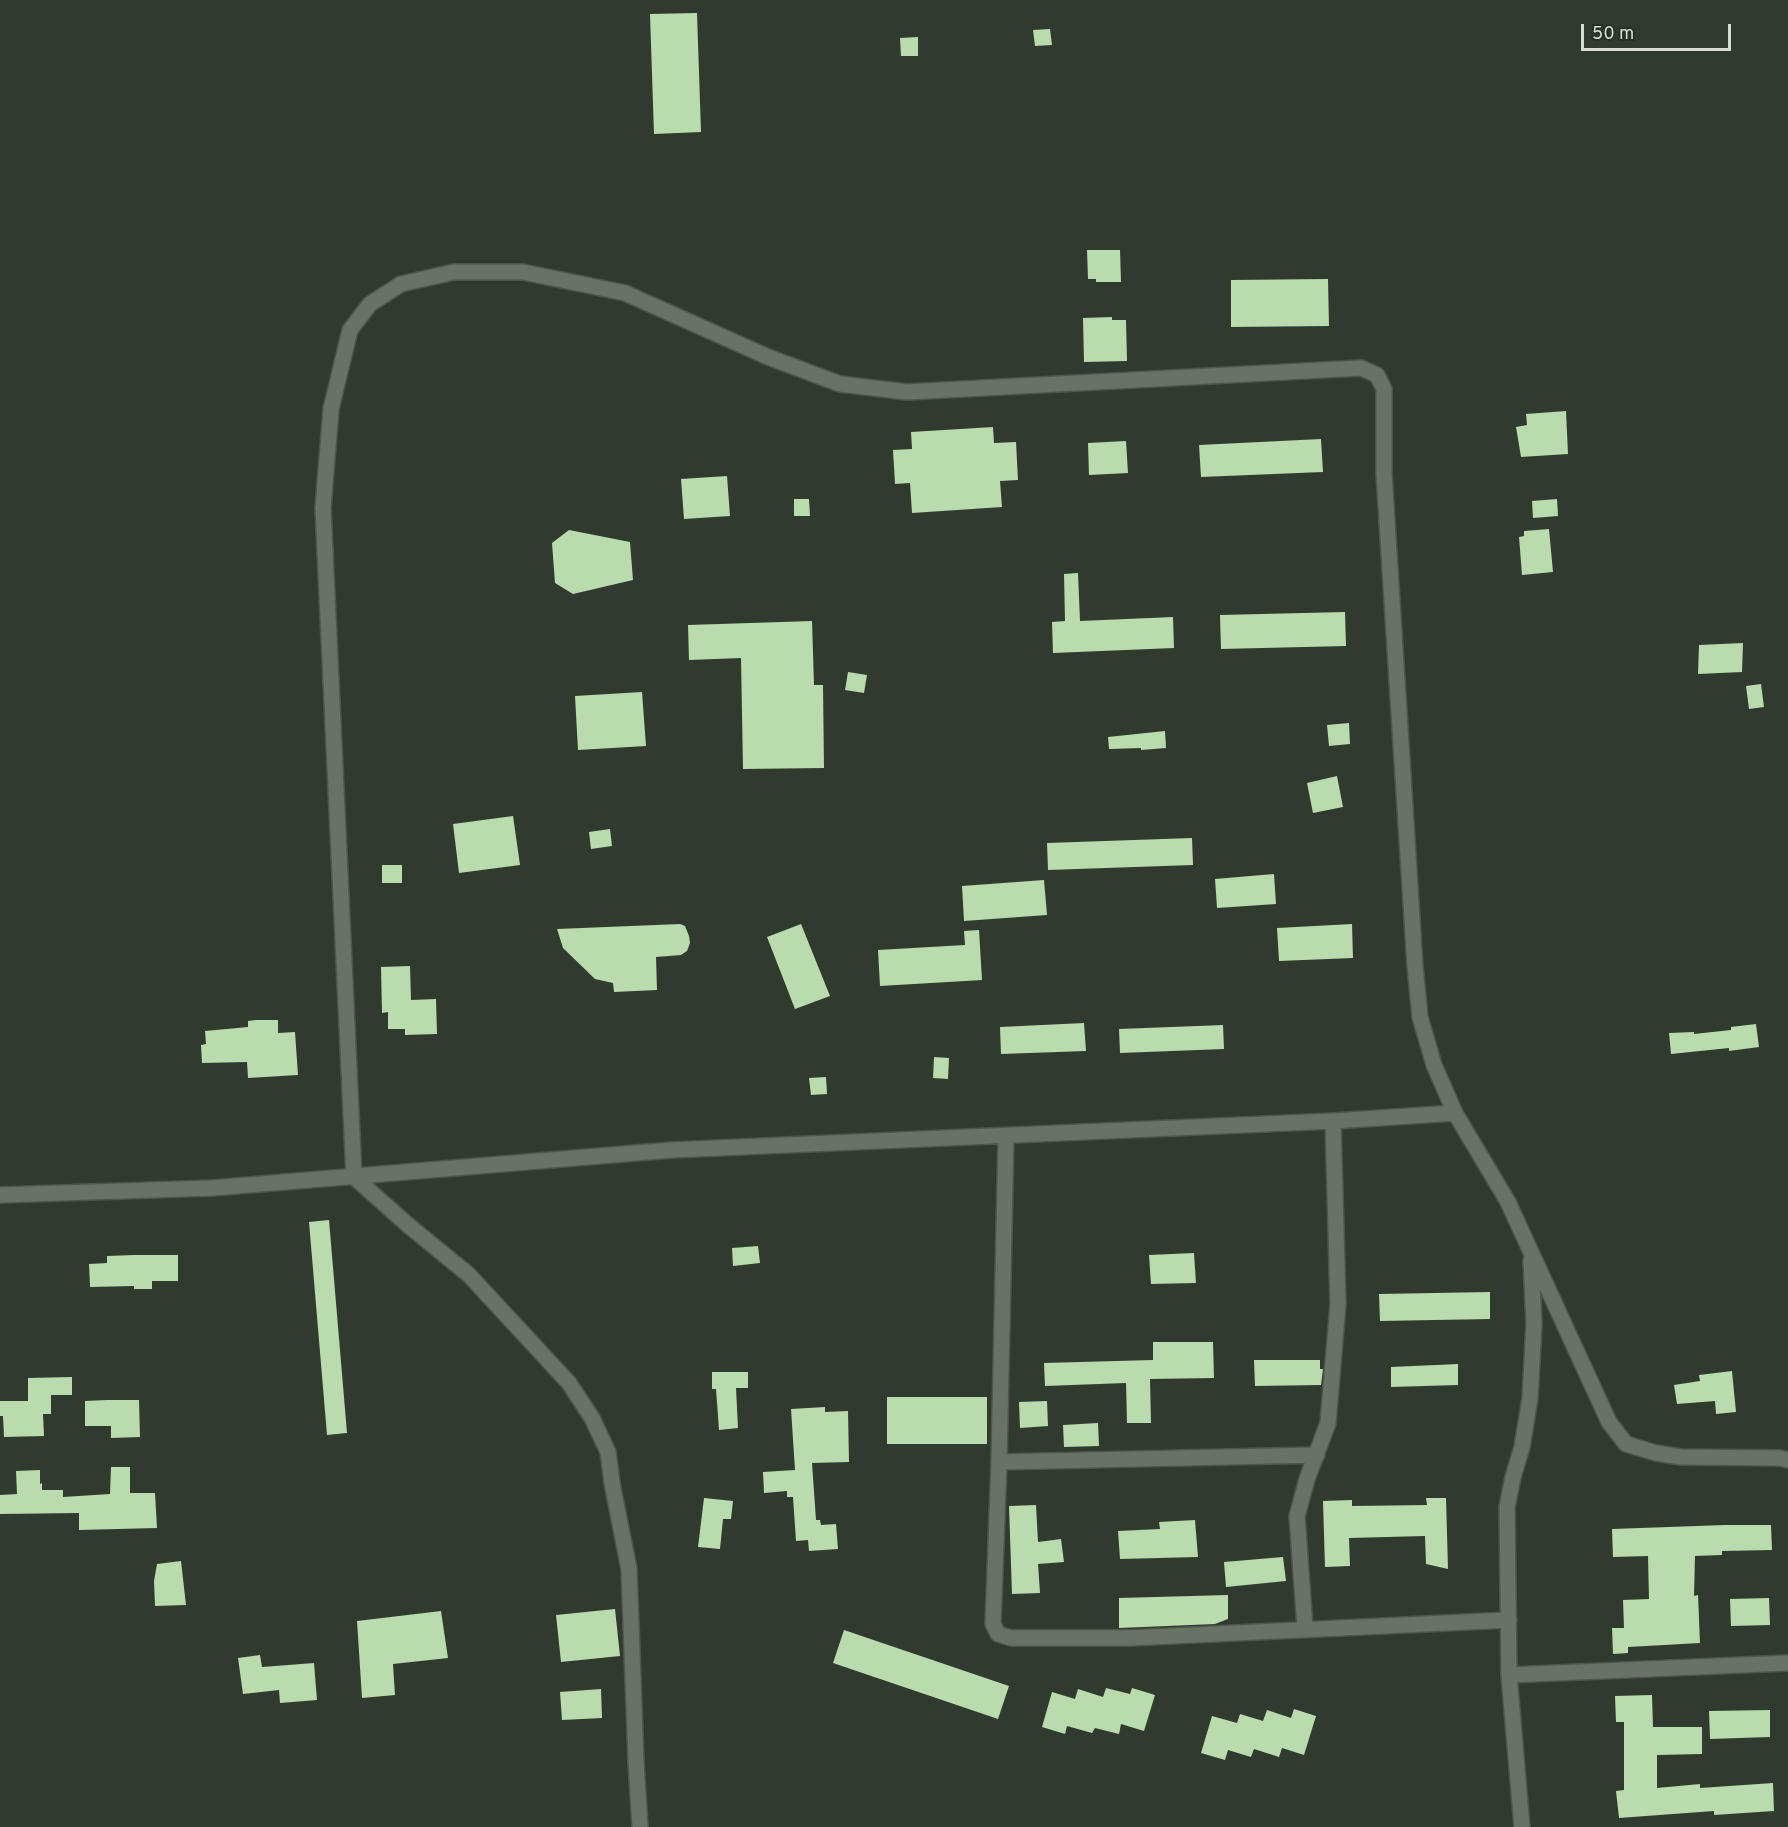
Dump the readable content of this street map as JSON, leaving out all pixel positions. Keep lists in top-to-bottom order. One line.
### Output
{"scale_bar":"50 m"}
